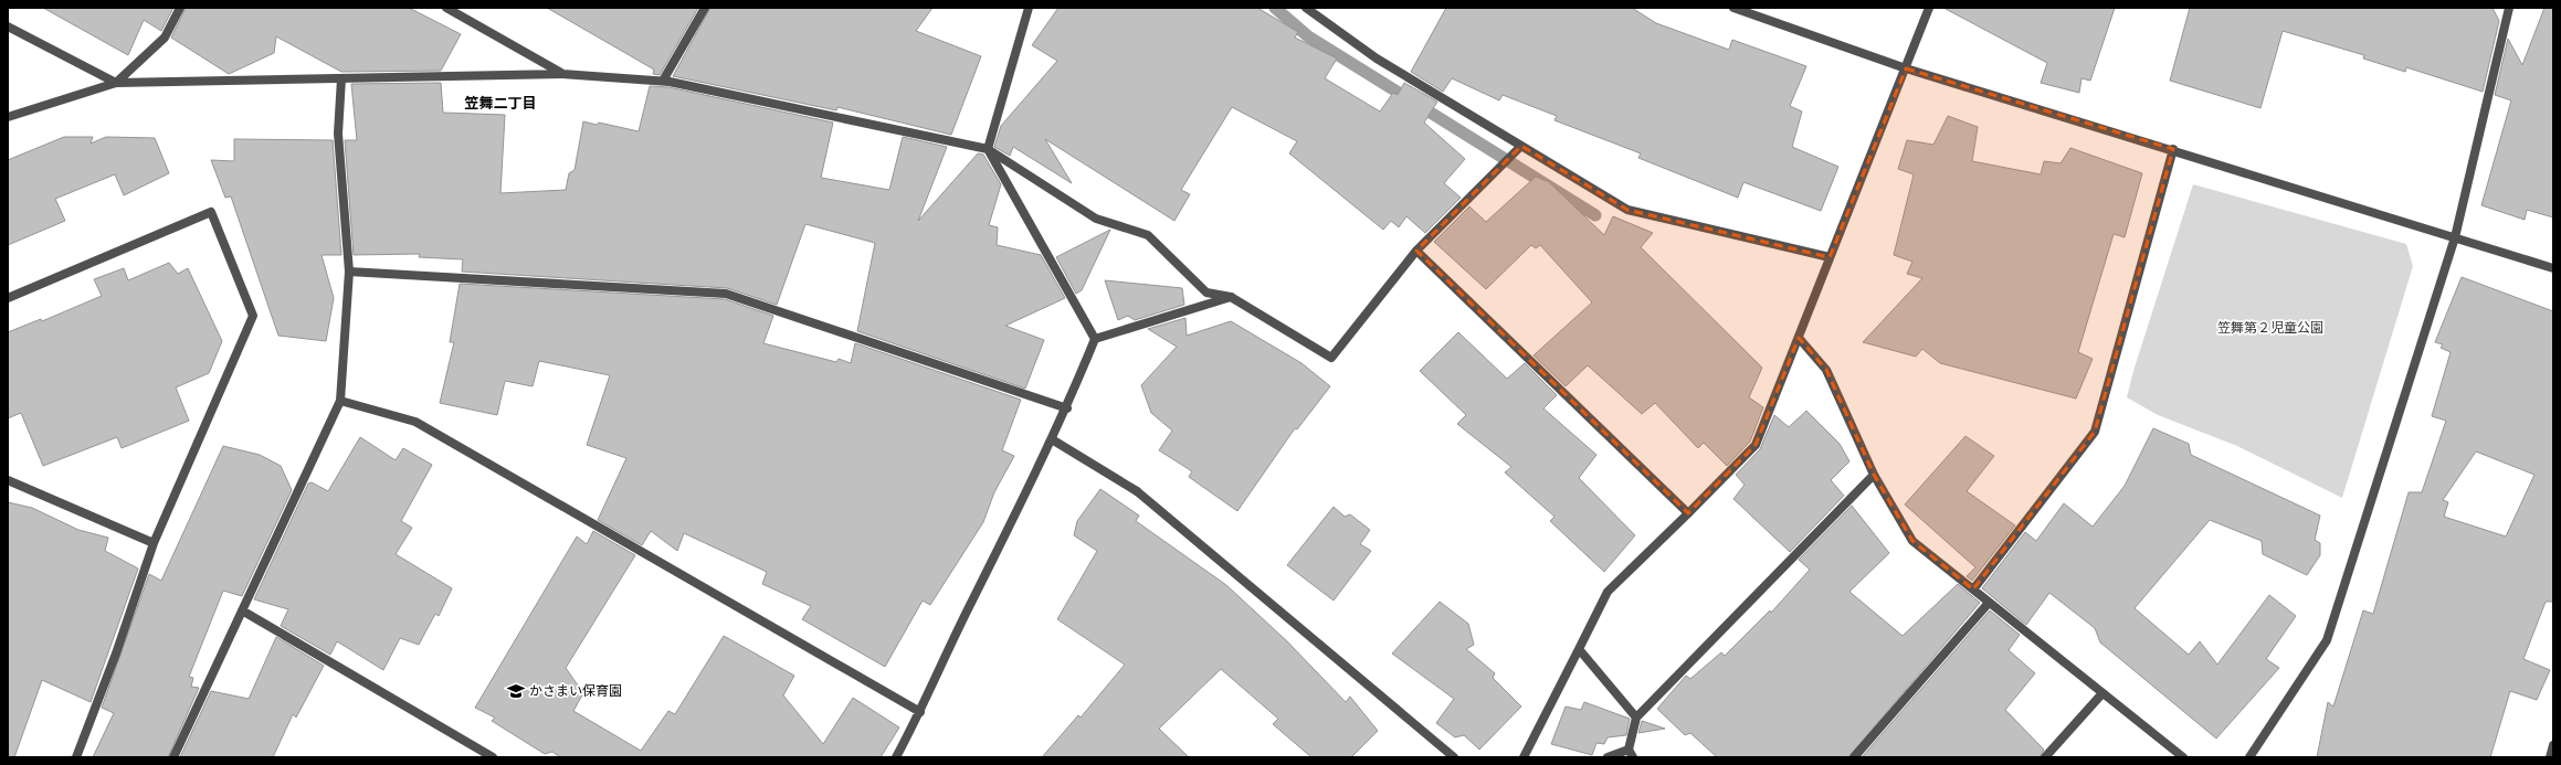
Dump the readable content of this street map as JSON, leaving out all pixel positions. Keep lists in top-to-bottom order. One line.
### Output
{"districts":["笠舞二丁目"],"parks":["笠舞第２児童公園"],"places":{"school or university":["かさまい保育園"]}}
